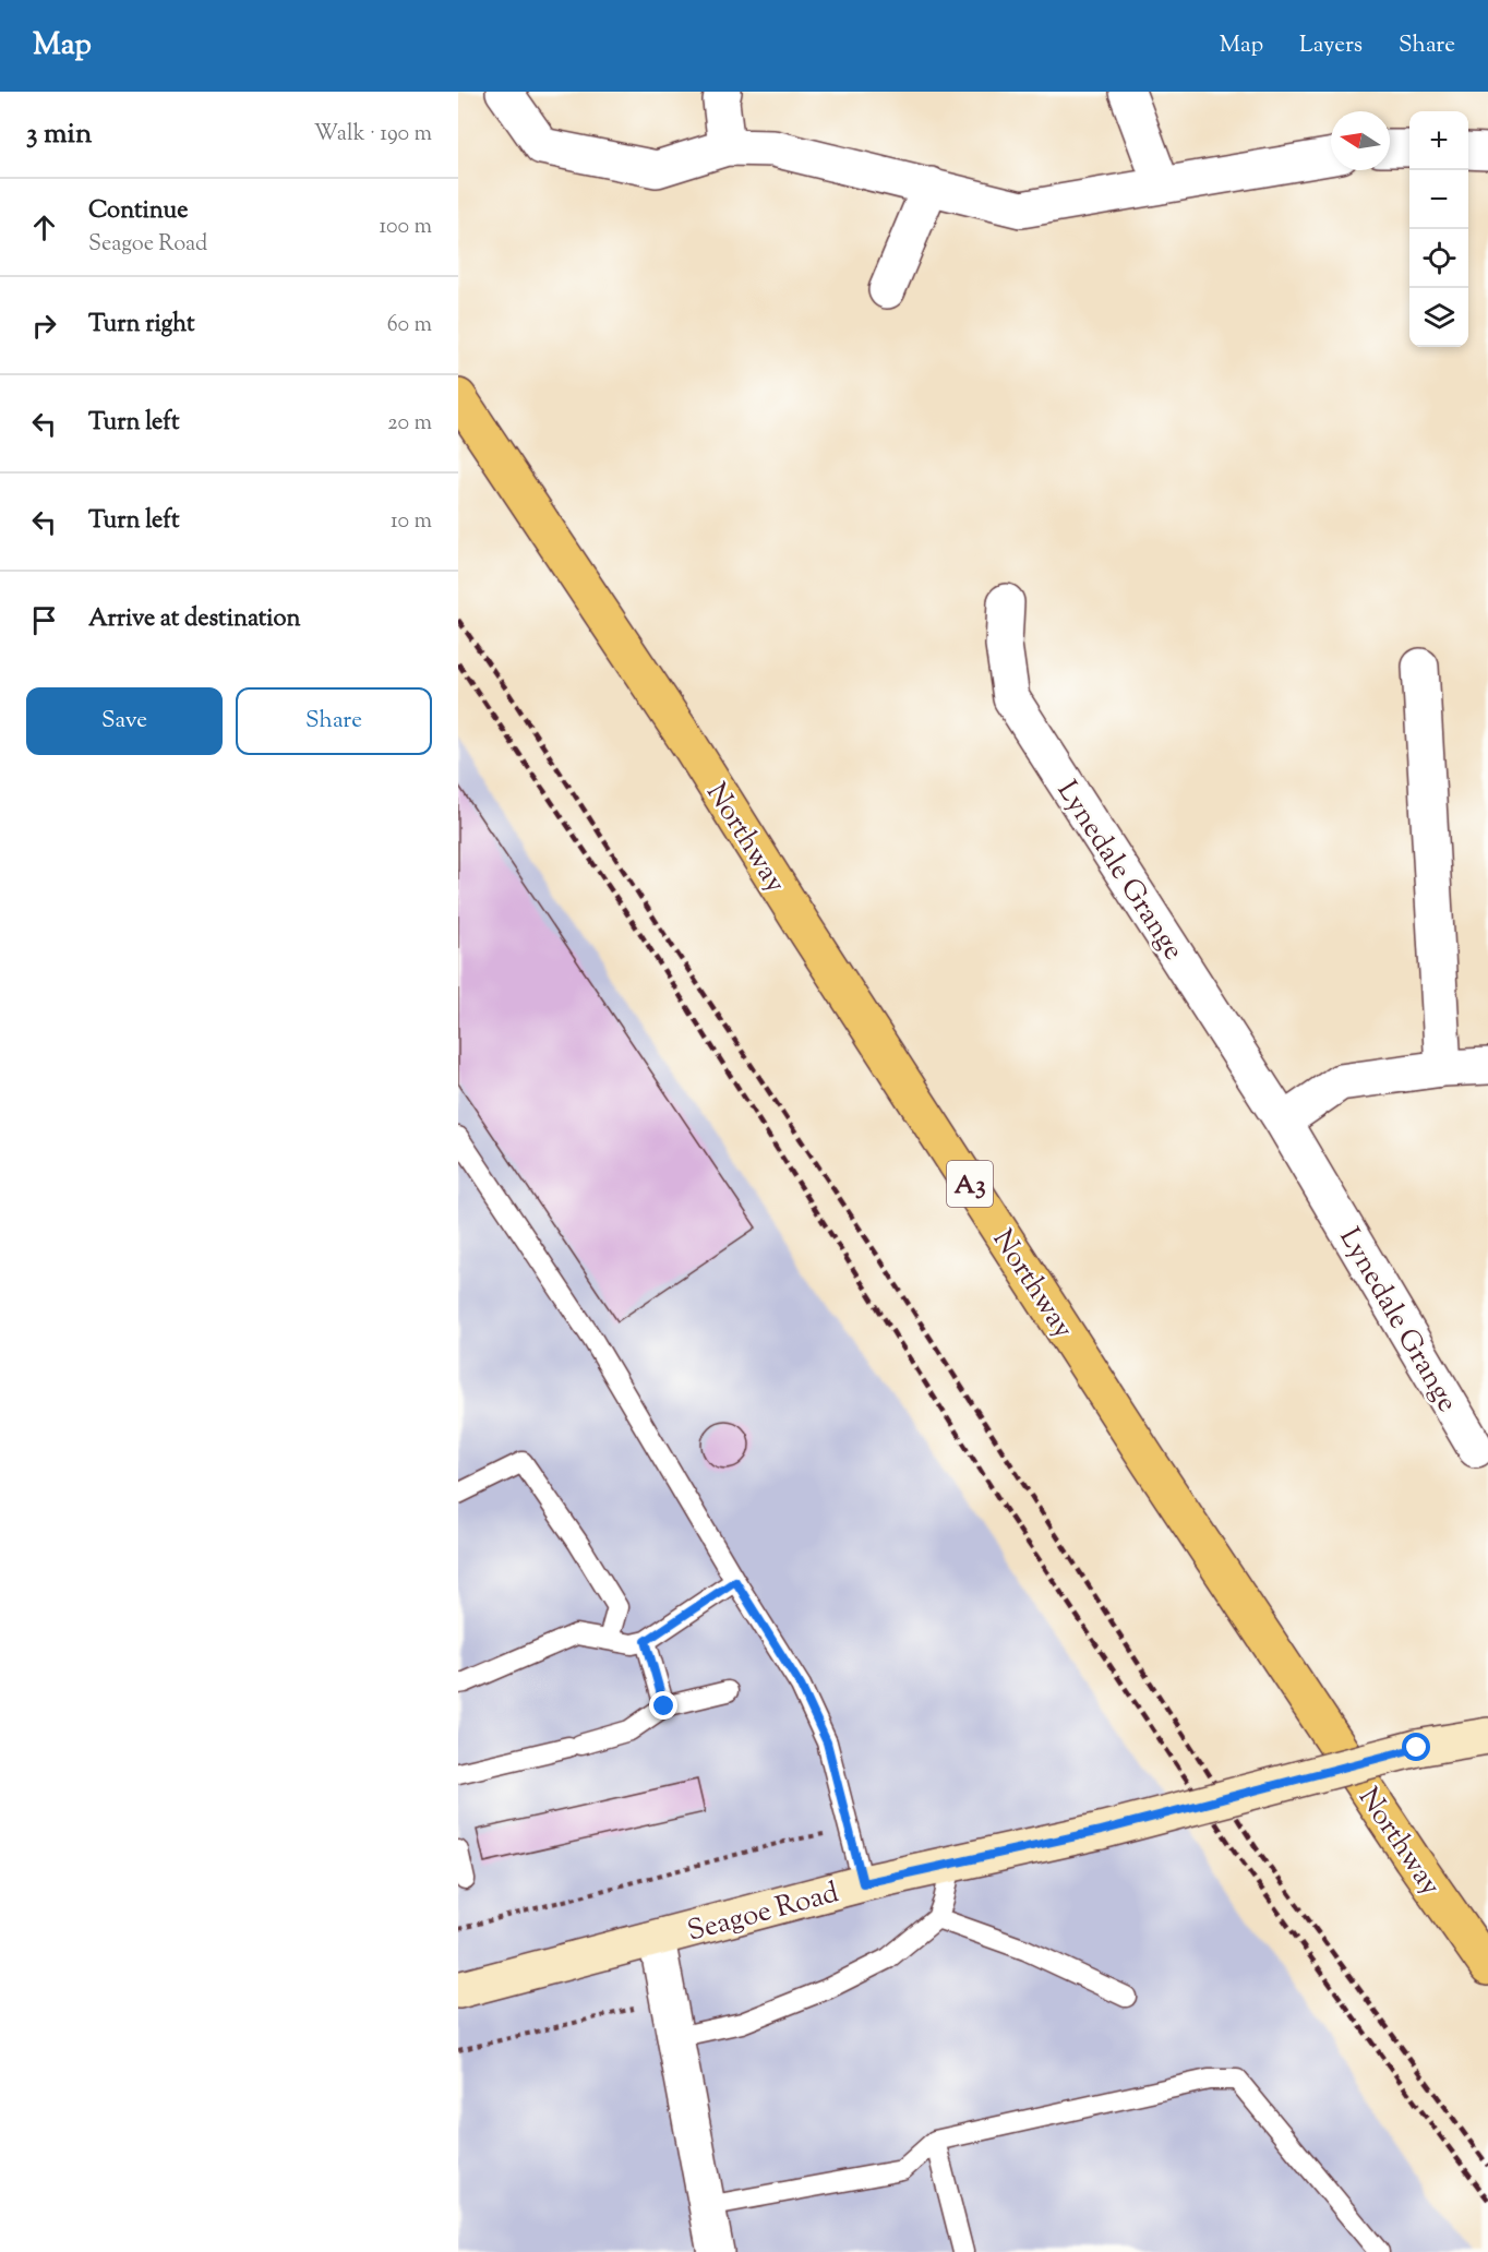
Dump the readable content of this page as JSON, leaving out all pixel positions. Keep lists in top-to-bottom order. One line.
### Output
{"streets":{"highway":["Northway","A3"],"main road":["Seagoe Road"],"street":["Lynedale Grange"]},"north":"left","page":{"header":"Map","nav":["Map","Layers","Share"],"heading":["3 min","Walk · 190 m"],"map_buttons":["+","−"],"list":[["Continue","Seagoe Road","100 m"],["Turn right","60 m"],["Turn left","20 m"],["Turn left","10 m"],"Arrive at destination"],"buttons":["Save","Share"]}}
